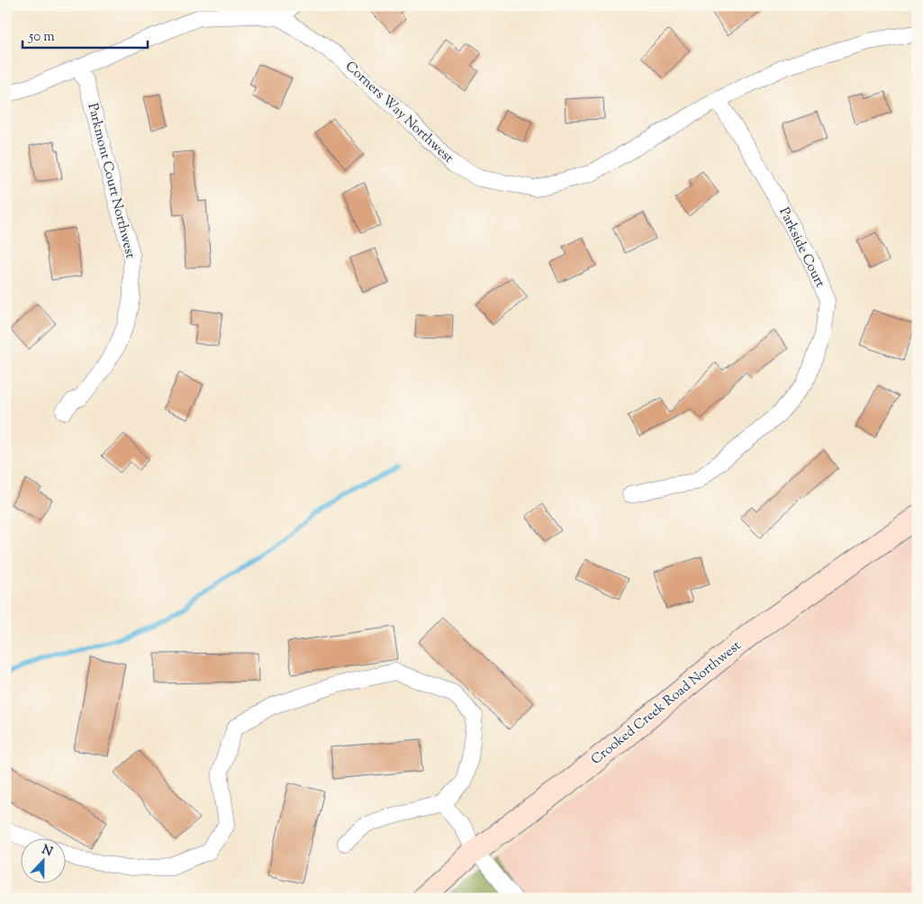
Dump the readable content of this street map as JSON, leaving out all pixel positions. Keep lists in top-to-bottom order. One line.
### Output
{"streets":{"street":["Corners Way Northwest","Parkmont Court Northwest","Parkside Court","Crooked Creek Road Northwest"]},"crossings":[["Corners Way Northwest","Parkmont Court Northwest"],["Corners Way Northwest","Parkside Court"]],"scale_bar":"50 m","north":"top"}
